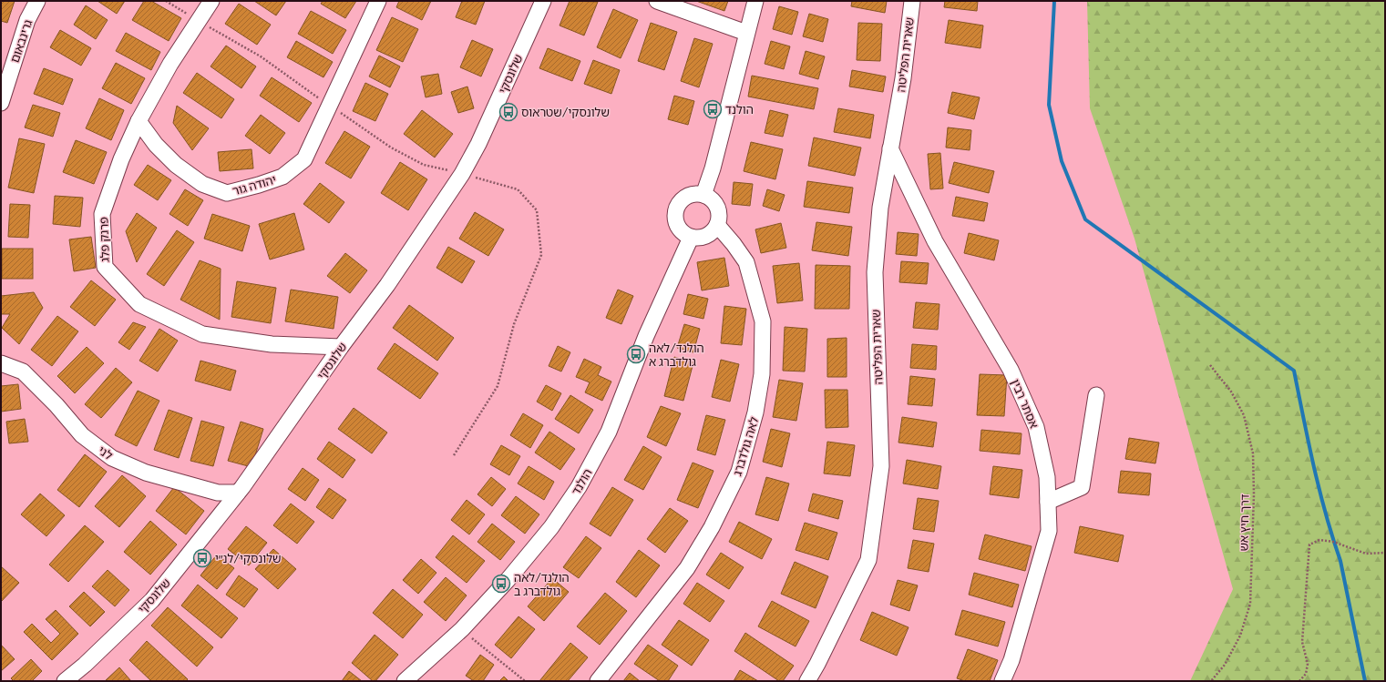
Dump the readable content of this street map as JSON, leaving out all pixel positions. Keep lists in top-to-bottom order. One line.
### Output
{"streets":{"street":["גרינבאום","שארית הפליטה","שלונסקי","יהודה גור","פרנק פלג","אסתר רבין","לאה גולדברג","לני","הולנד"],"path":["דרך חיץ אש"]},"crossings":[["שארית הפליטה","אסתר רבין"],["שלונסקי","פרנק פלג"],["שלונסקי","לני"],["יהודה גור","פרנק פלג"],["לאה גולדברג","הולנד"]],"places":{"bus stop":["הולנד","שלונסקי/שטראוס","הולנד/לאה גולדברג א","שלונסקי/לנ״י","הולנד/לאה גולדברג ב"]}}
